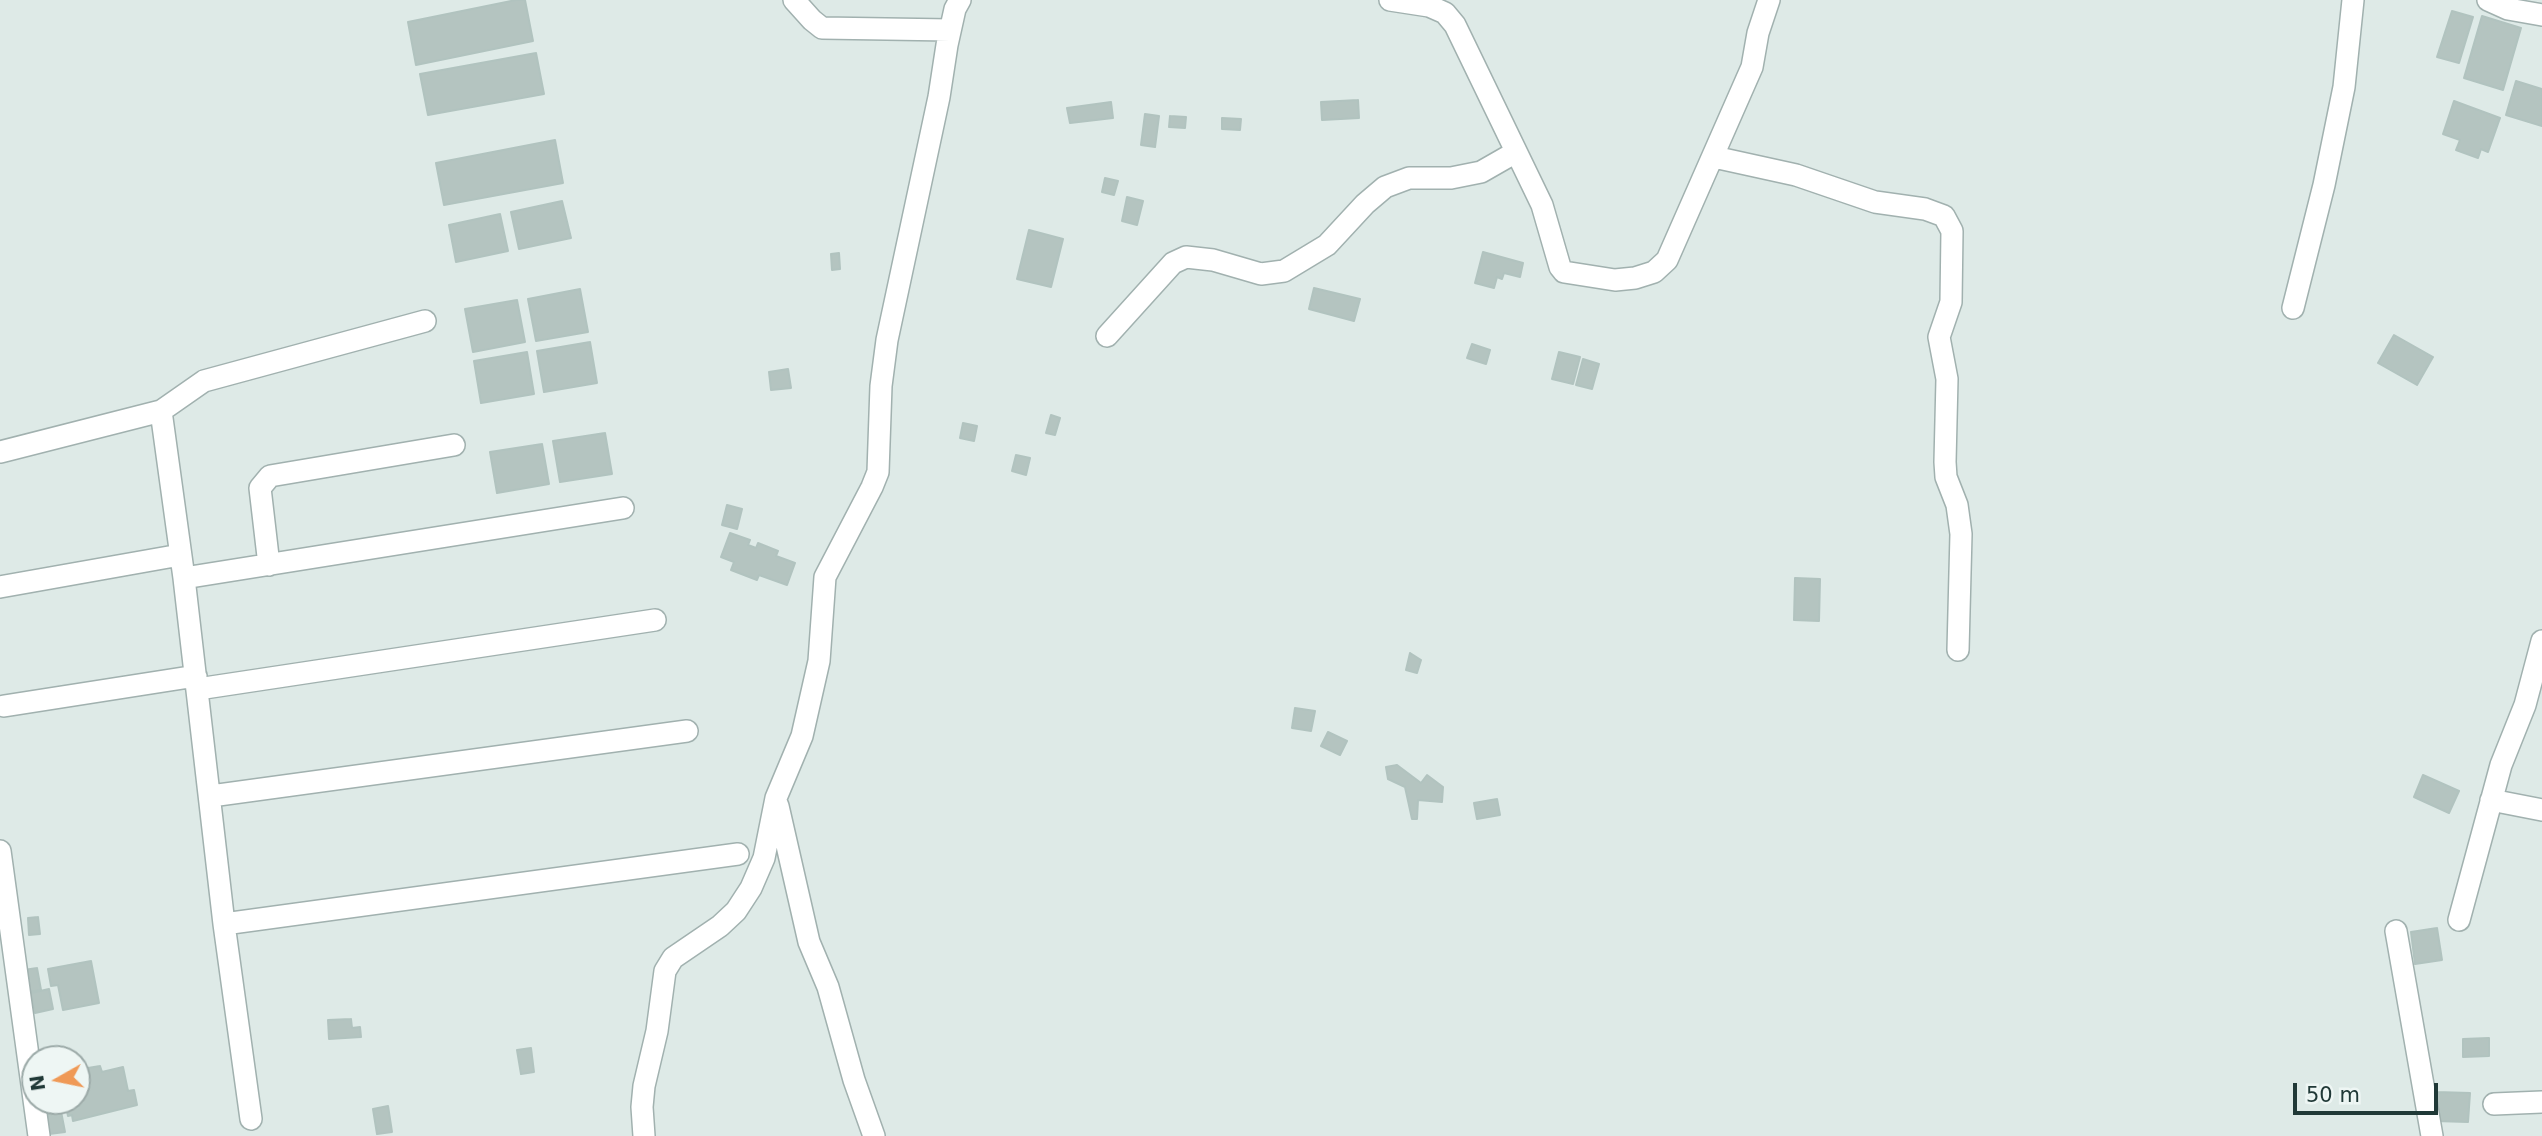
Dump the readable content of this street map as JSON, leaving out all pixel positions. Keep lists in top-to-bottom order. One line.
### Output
{"scale_bar":"50 m","north":"left"}
